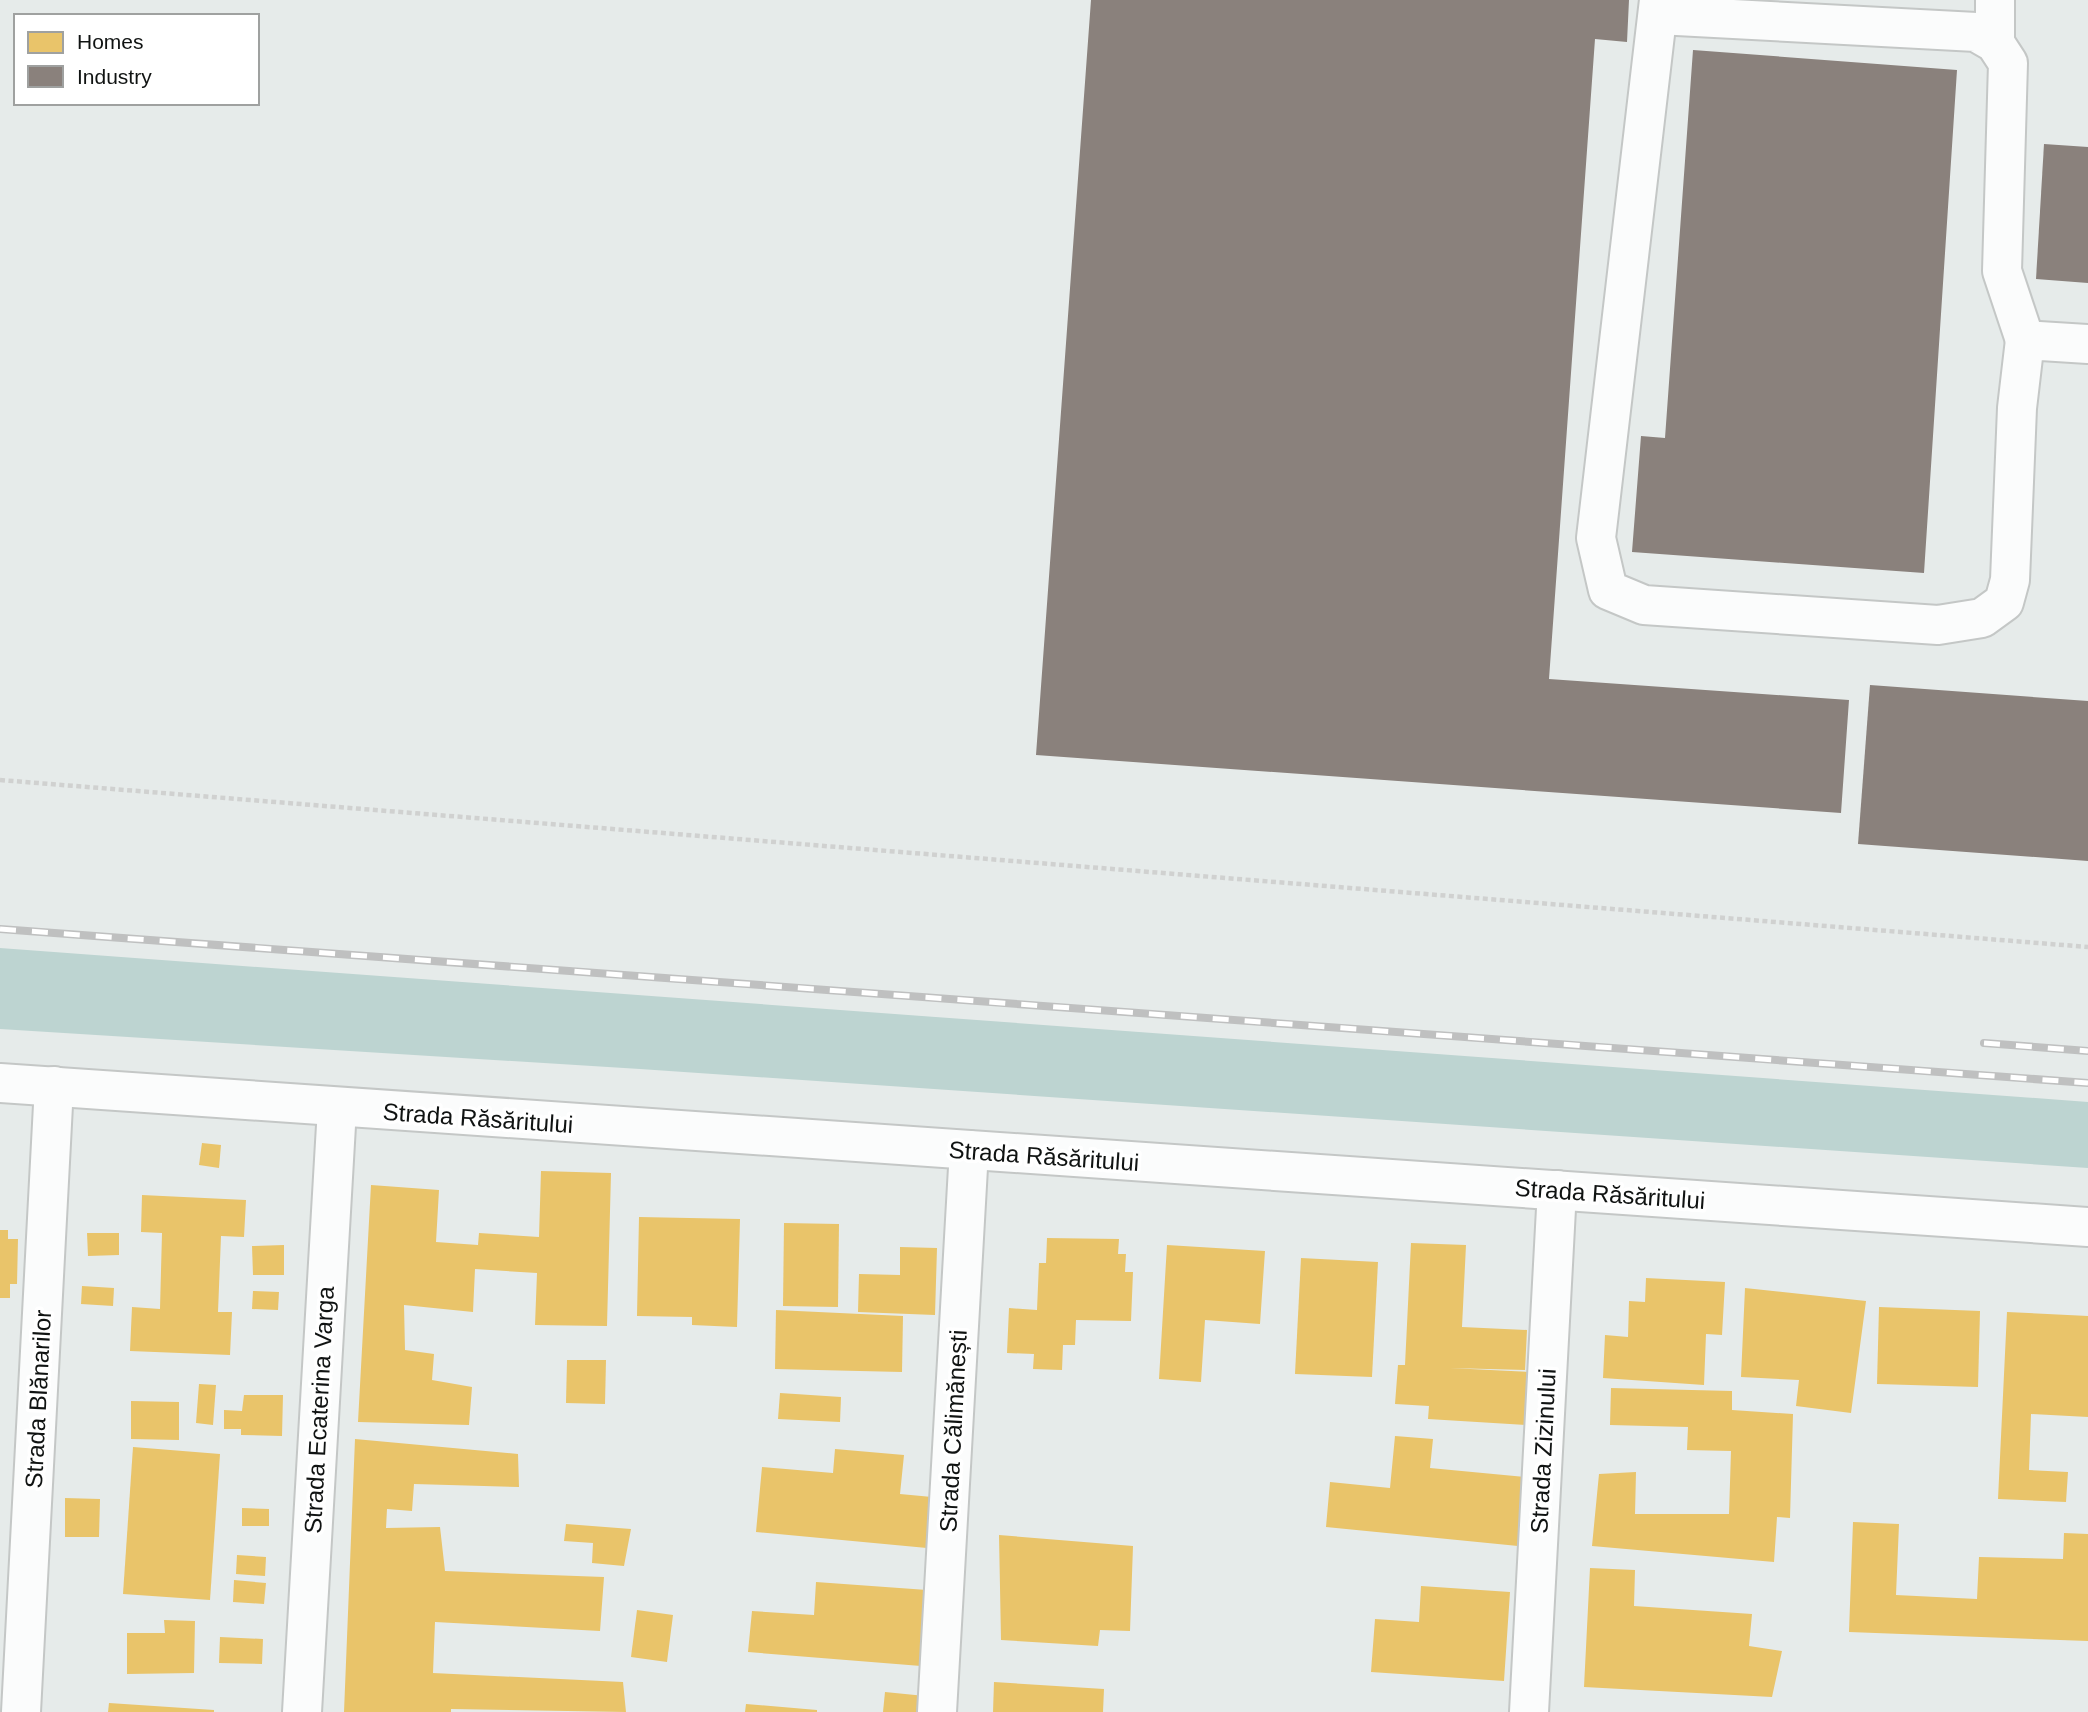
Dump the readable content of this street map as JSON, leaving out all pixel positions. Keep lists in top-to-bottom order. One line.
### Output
{"streets":{"street":["Strada Răsăritului","Strada Blănarilor","Strada Ecaterina Varga","Strada Călimănești","Strada Zizinului"]},"crossings":[["Strada Răsăritului","Strada Blănarilor"],["Strada Răsăritului","Strada Ecaterina Varga"],["Strada Răsăritului","Strada Călimănești"],["Strada Răsăritului","Strada Zizinului"]],"legend":["Homes","Industry"]}
